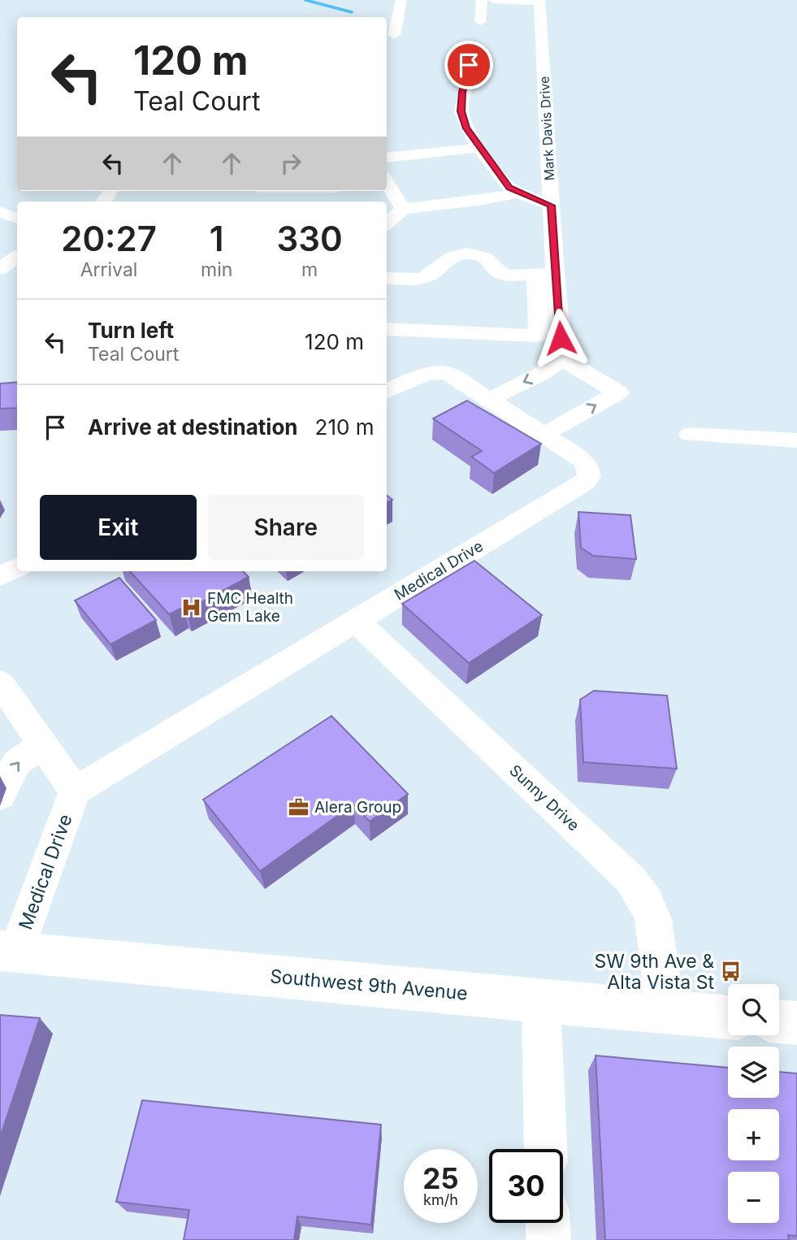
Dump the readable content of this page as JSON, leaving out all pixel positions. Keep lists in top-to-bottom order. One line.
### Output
{"streets":{"main road":["Southwest 9th Avenue"],"street":["Mark Davis Drive","Medical Drive","Sunny Drive"]},"crossings":[["Medical Drive","Sunny Drive"],["Medical Drive","Southwest 9th Avenue"],["Sunny Drive","Southwest 9th Avenue"]],"places":{"hospital":["FMC Health Gem Lake"],"office":["Alera Group"],"bus stop":["SW 9th Ave & Alta Vista St"]},"page":{"turn":["120 m","Teal Court"],"eta":["20:27","Arrival","1","min","330","m"],"list":[{"name":"Turn left","note":"Teal Court","value":"120 m"},{"name":"Arrive at destination","value":"210 m"}],"buttons":["Exit","Share"],"map_buttons":["+","−"],"speed":"25 km/h","limit":"30"}}
